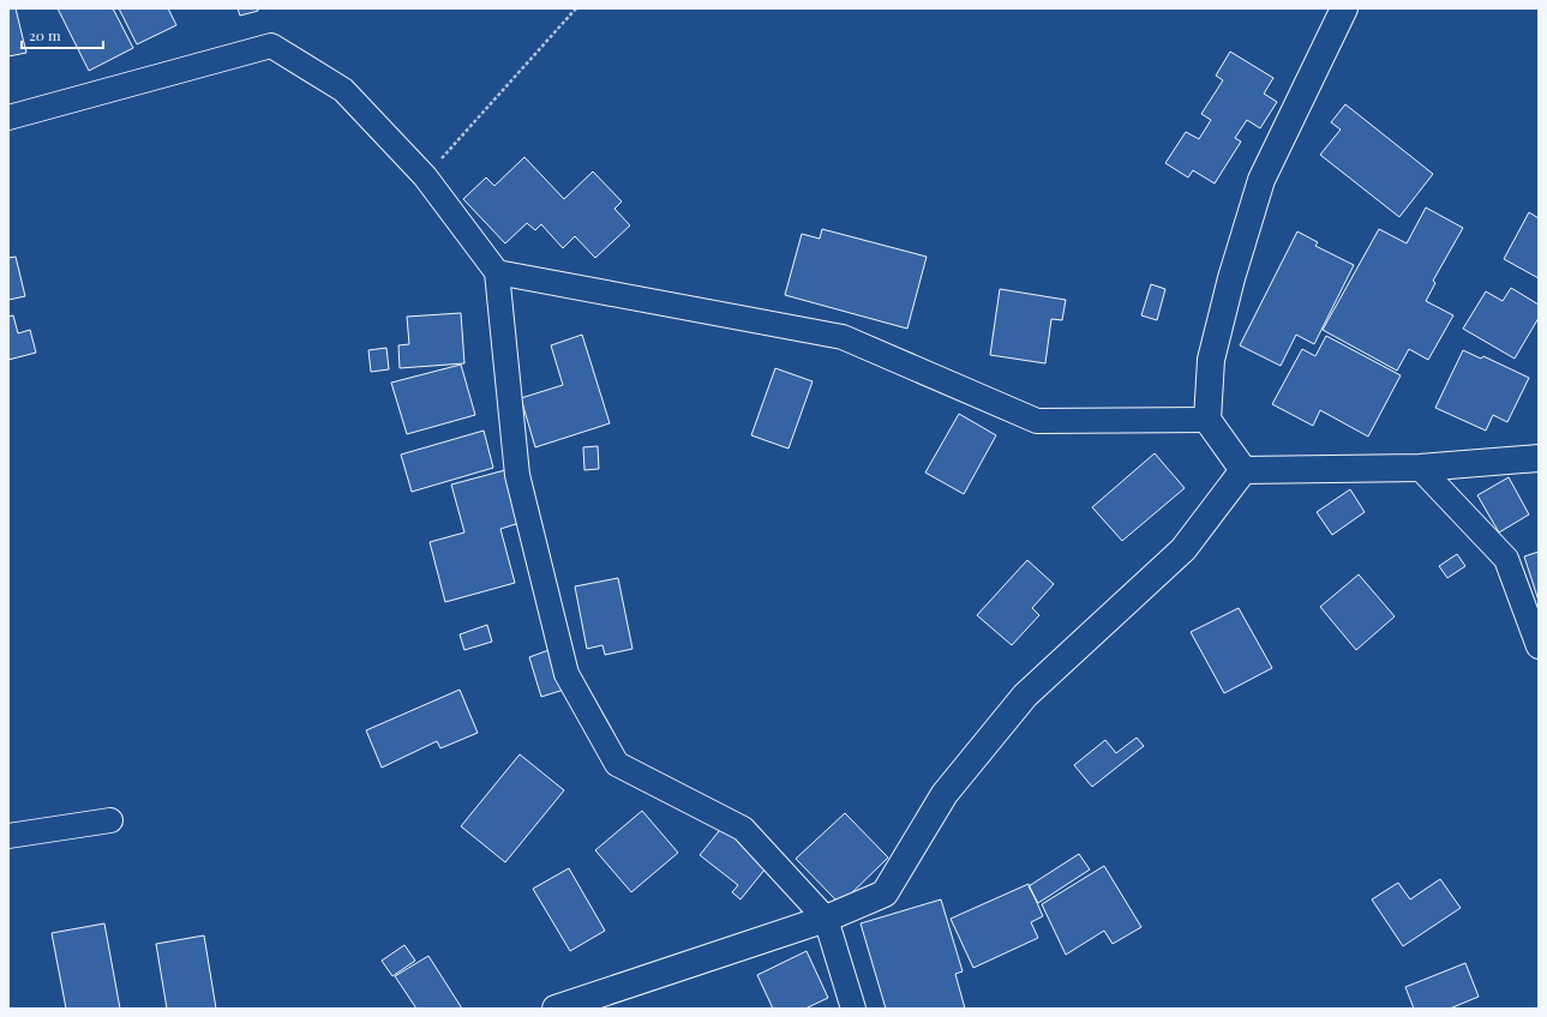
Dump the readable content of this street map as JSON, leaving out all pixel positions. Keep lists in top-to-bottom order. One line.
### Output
{"scale_bar":"20 m"}
